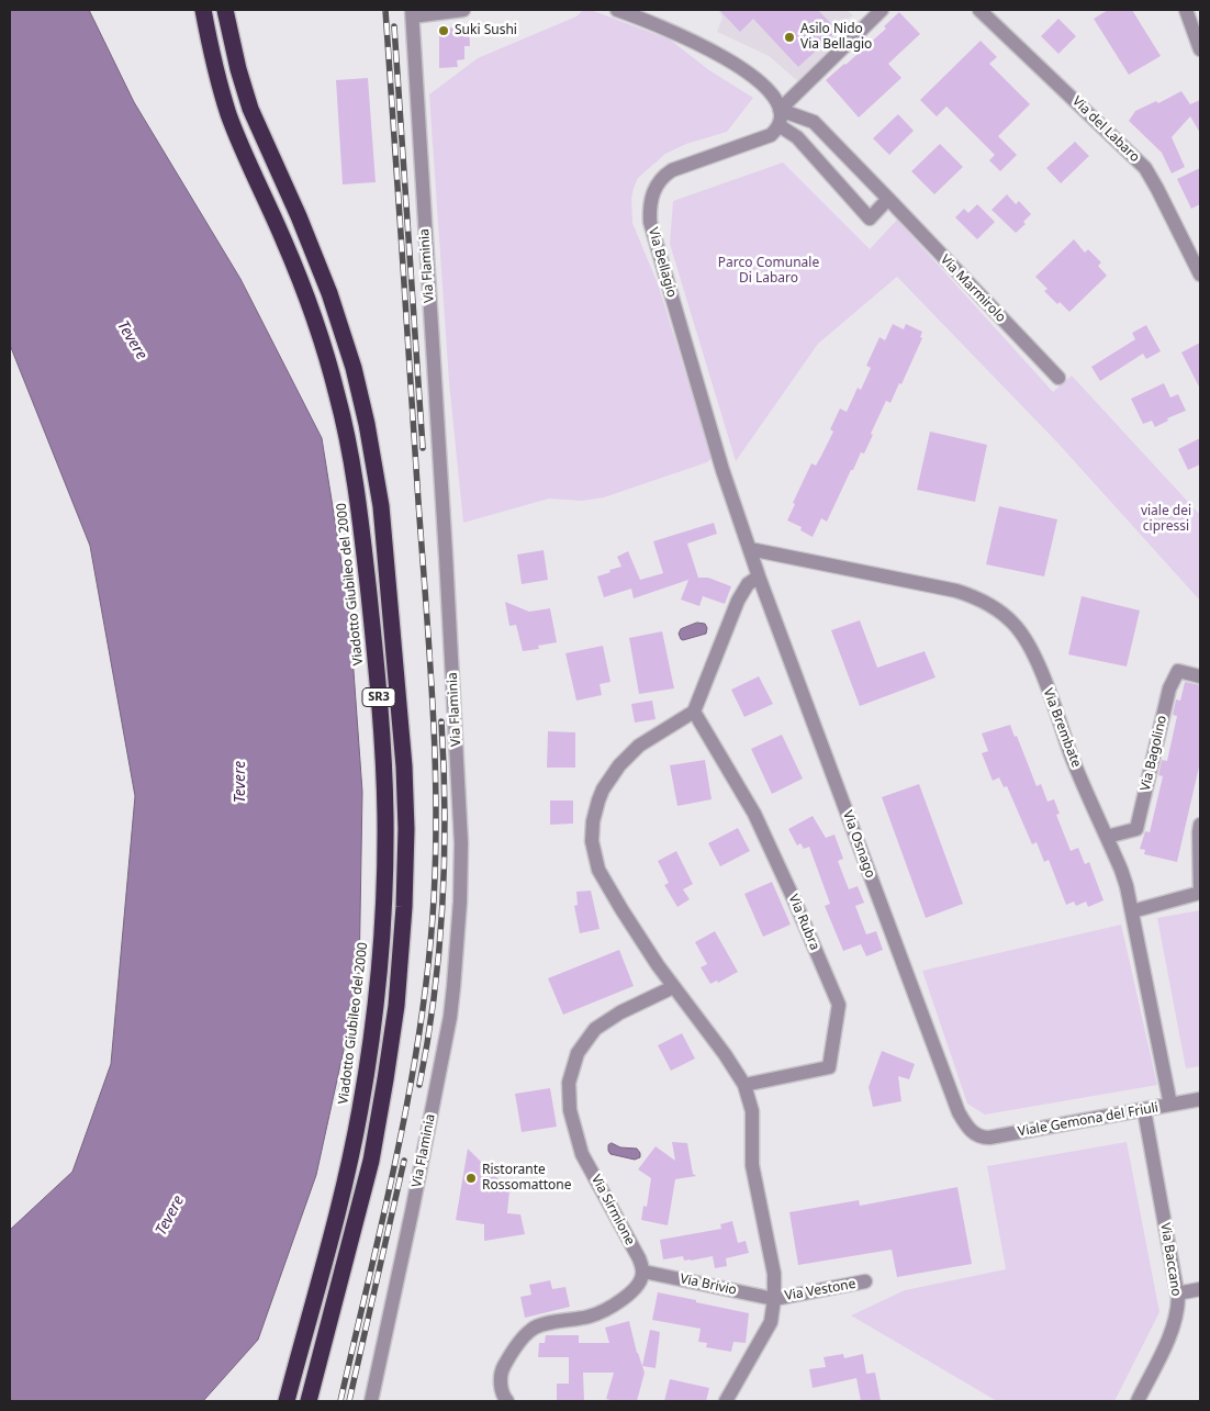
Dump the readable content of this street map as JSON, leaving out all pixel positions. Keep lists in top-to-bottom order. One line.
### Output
{"streets":{"highway":["Viadotto Giubileo del 2000","SR3"],"street":["Via del Labaro","Via Bellagio","Via Flaminia","Via Marmirolo","Via Brembate","Via Bagolino","Via Osnago","Via Rubra","Viale Gemona del Friuli","Via Sirmione","Via Baccano","Via Brivio","Via Vestone"]},"crossings":[["Via Bellagio","Via Brembate"],["Via Bellagio","Via Osnago"],["Via Brembate","Via Bagolino"],["Via Brembate","Via Osnago"],["Via Brembate","Viale Gemona del Friuli"],["Via Osnago","Viale Gemona del Friuli"],["Viale Gemona del Friuli","Via Baccano"],["Via Sirmione","Via Brivio"],["Via Brivio","Via Vestone"]],"water":["Tevere"],"parks":["Parco Comunale Di Labaro","viale dei cipressi"],"places":["Suki Sushi","Asilo Nido Via Bellagio","Ristorante Rossomattone"]}
